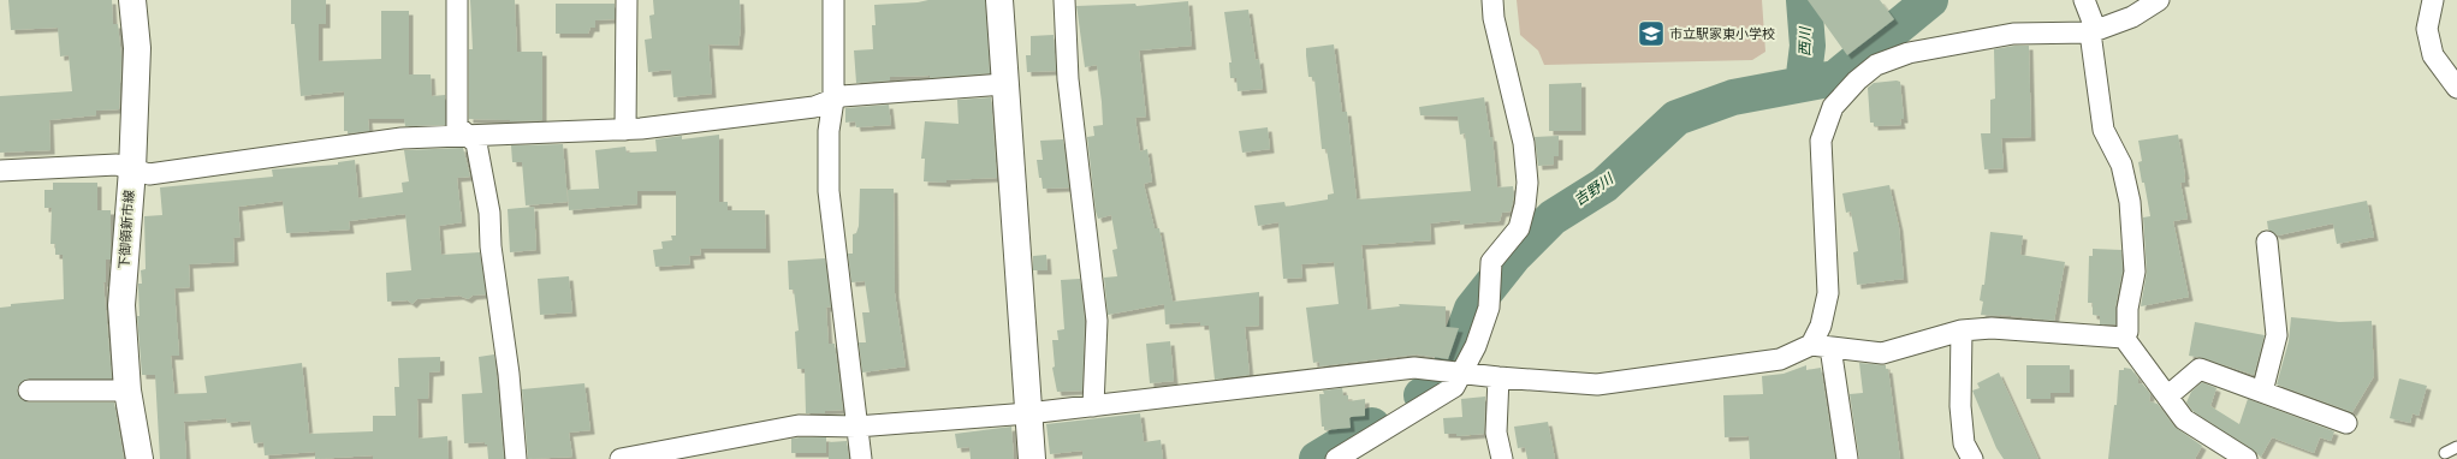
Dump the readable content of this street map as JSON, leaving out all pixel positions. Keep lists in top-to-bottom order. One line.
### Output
{"streets":{"main road":["下御領新市線"]},"water":["西川","吉野川"],"places":{"school or university":["市立駅家東小学校"]}}
